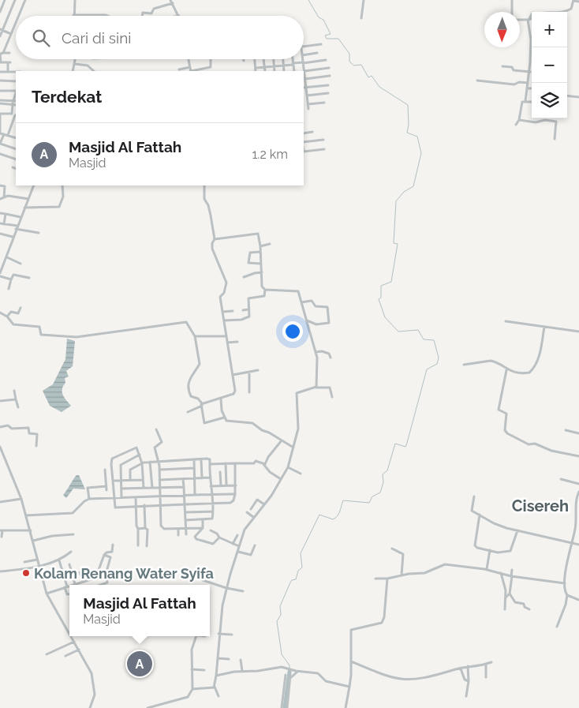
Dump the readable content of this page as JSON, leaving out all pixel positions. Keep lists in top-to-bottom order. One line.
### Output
{"districts":["Cisereh"],"places":["Kolam Renang Water Syifa"],"north":"bottom","page":{"map_buttons":["+","−"],"search":"Cari di sini","heading":"Terdekat","list":[{"mark":"A","name":"Masjid Al Fattah","note":"Masjid","value":"1.2 km"}],"popup":["Masjid Al Fattah","Masjid"],"pins":"A"}}
